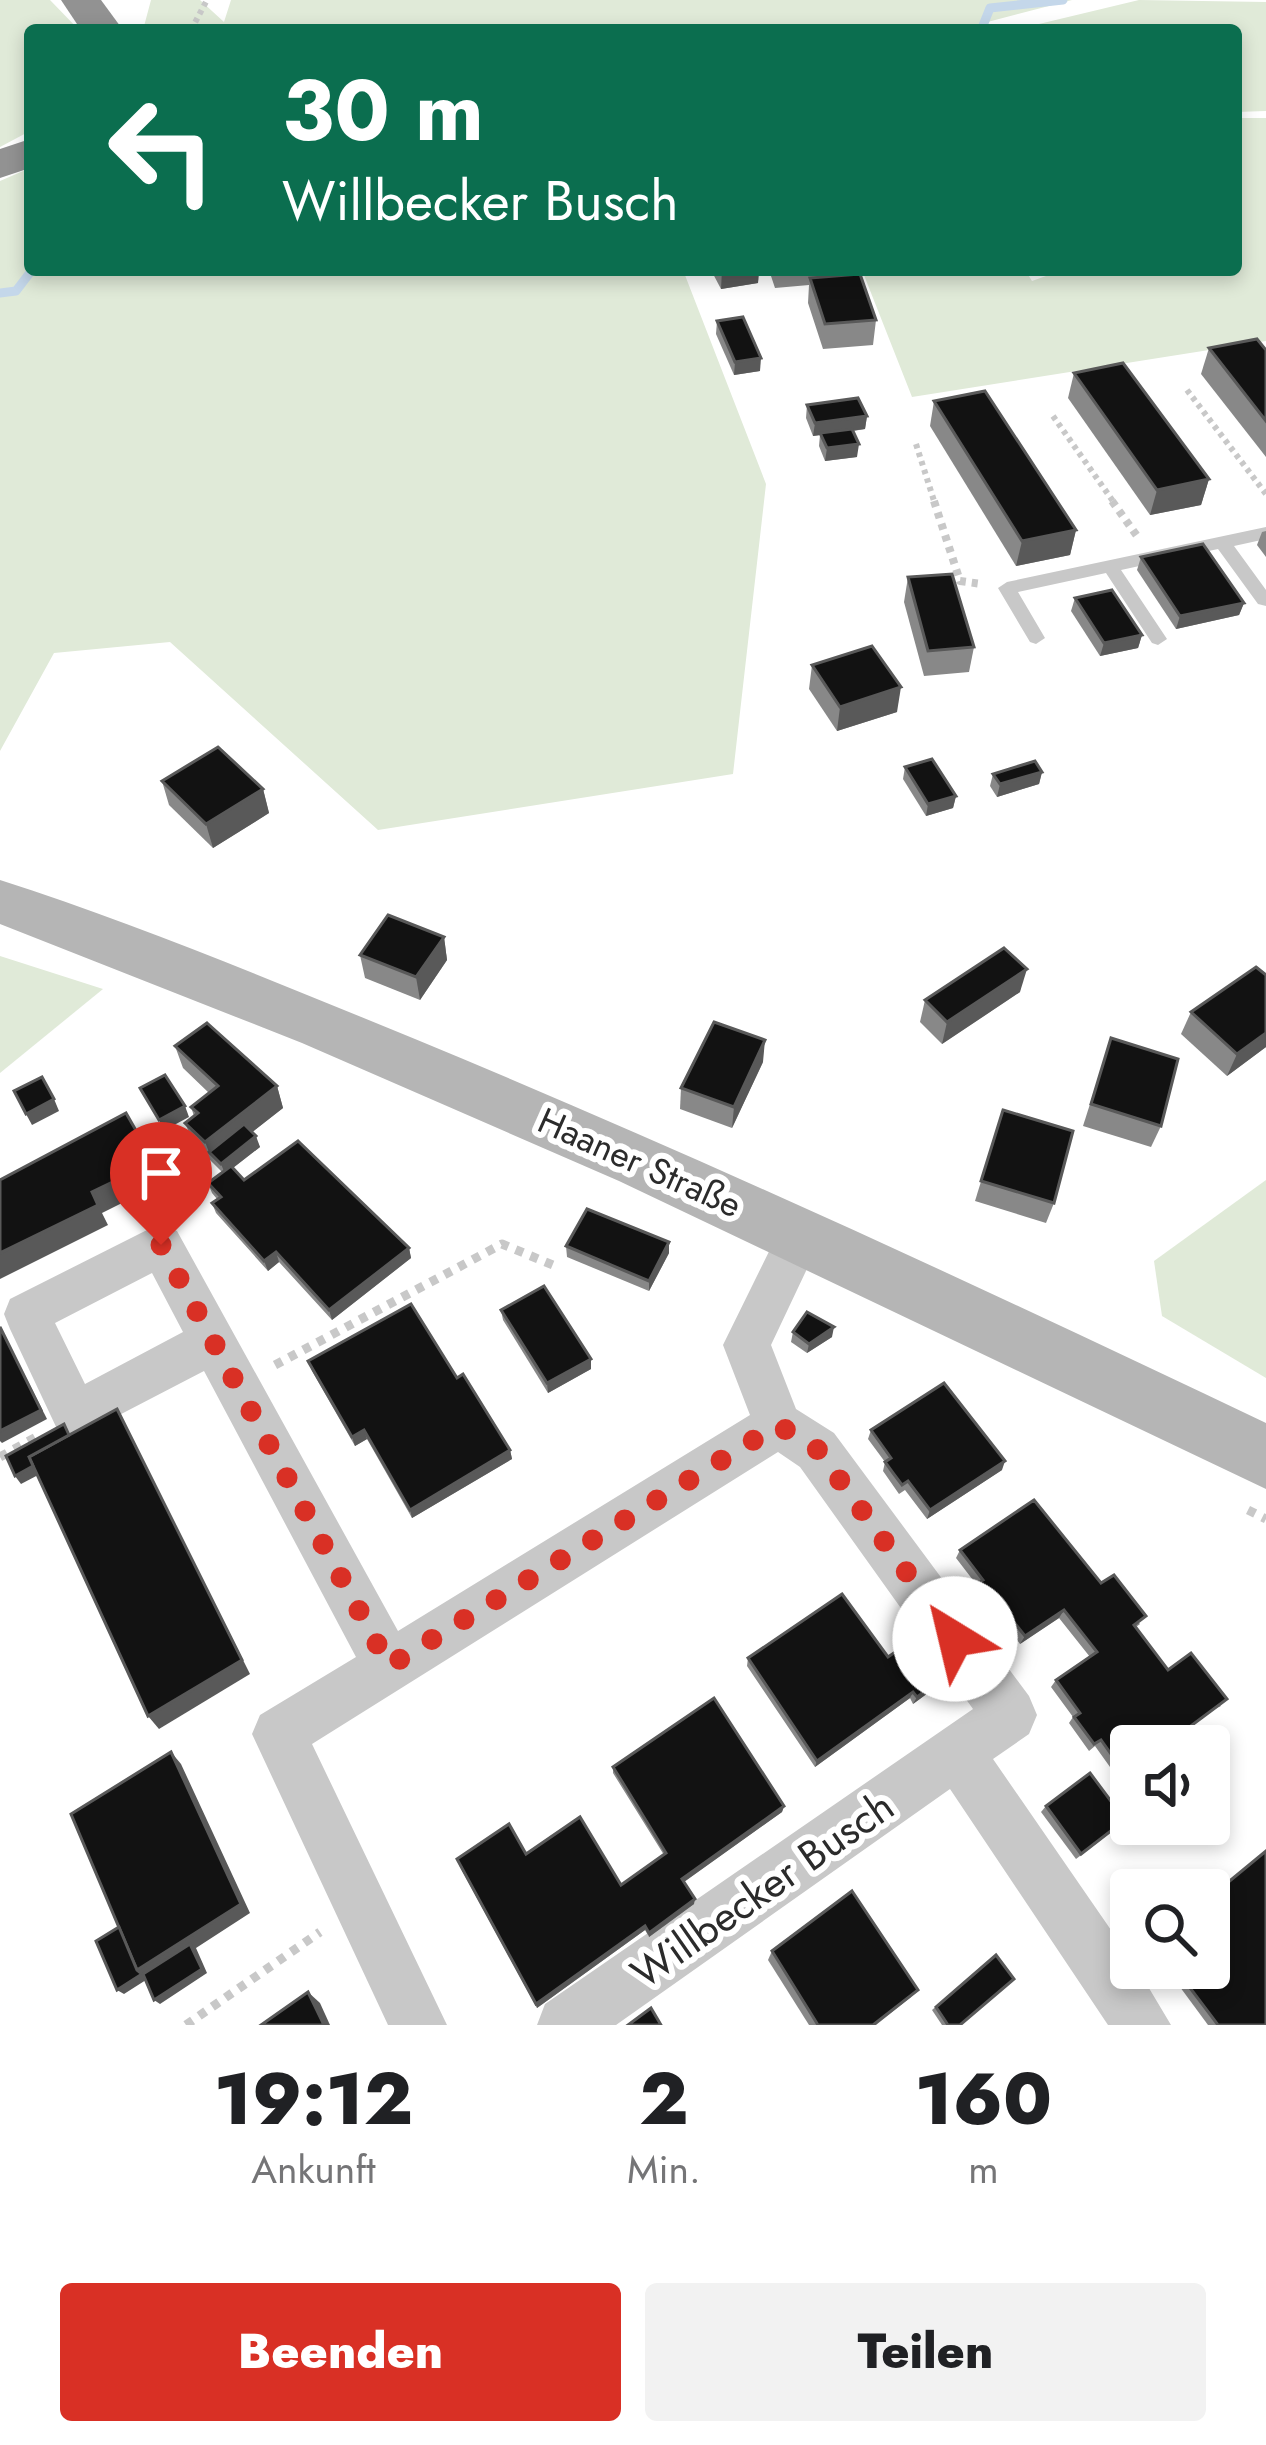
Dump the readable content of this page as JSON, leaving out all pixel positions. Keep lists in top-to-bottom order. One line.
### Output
{"streets":{"main road":["Haaner Straße"],"street":["Willbecker Busch"]},"page":{"turn":["30 m","Willbecker Busch"],"eta":["19:12","Ankunft","2","Min.","160","m"],"buttons":["Beenden","Teilen"]}}
